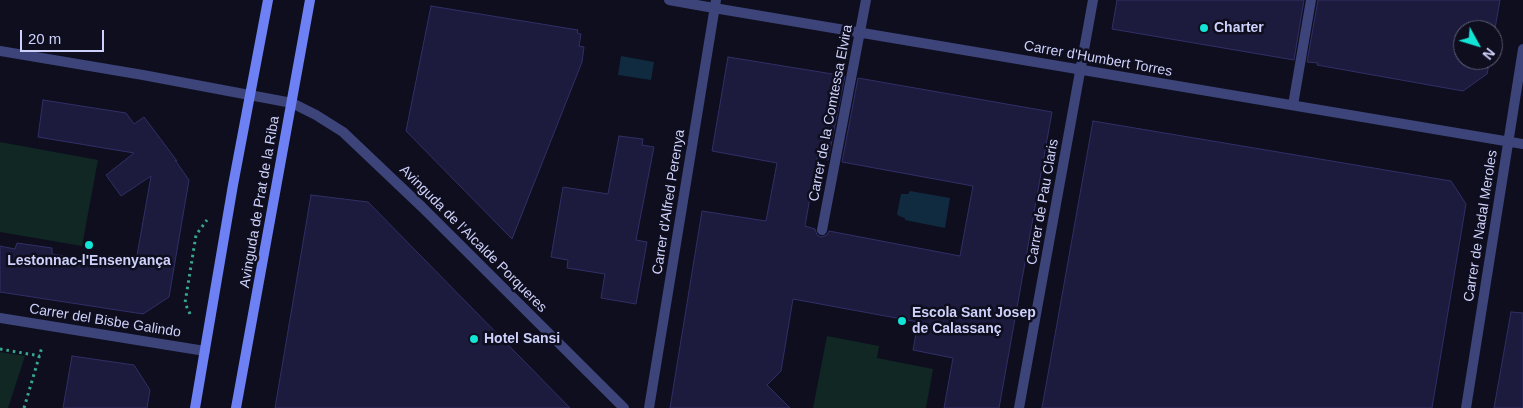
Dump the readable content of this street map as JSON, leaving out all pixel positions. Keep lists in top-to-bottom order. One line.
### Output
{"streets":{"main road":["Avinguda de Prat de la Riba"],"street":["Carrer d'Humbert Torres","Carrer de la Comtessa Elvira","Carrer d'Alfred Perenya","Carrer de Pau Claris","Carrer de Nadal Meroles","Avinguda de l'Alcalde Porqueres","Carrer del Bisbe Galindo"]},"crossings":[["Carrer d'Humbert Torres","Carrer de la Comtessa Elvira"],["Carrer d'Humbert Torres","Carrer d'Alfred Perenya"],["Carrer d'Humbert Torres","Carrer de Pau Claris"],["Carrer d'Humbert Torres","Carrer de Nadal Meroles"],["Avinguda de Prat de la Riba","Avinguda de l'Alcalde Porqueres"],["Avinguda de Prat de la Riba","Carrer del Bisbe Galindo"]],"places":["Charter","Lestonnac-l'Ensenyança","Escola Sant Josep de Calassanç","Hotel Sansi"],"scale_bar":"20 m","north":"bottom right"}
